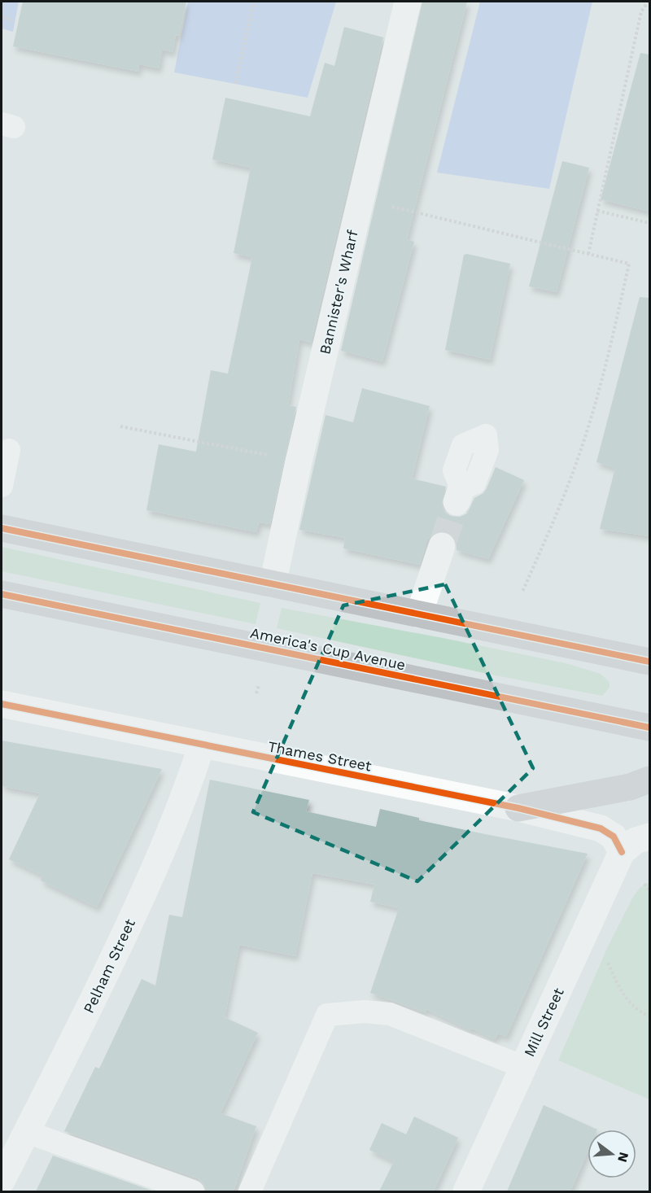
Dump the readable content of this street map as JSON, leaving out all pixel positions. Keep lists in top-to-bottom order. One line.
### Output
{"streets":{"main road":["America's Cup Avenue"],"street":["Bannister's Wharf","Thames Street","Pelham Street","Mill Street"]},"crossings":[["Thames Street","Pelham Street"],["Thames Street","Mill Street"]],"north":"right"}
